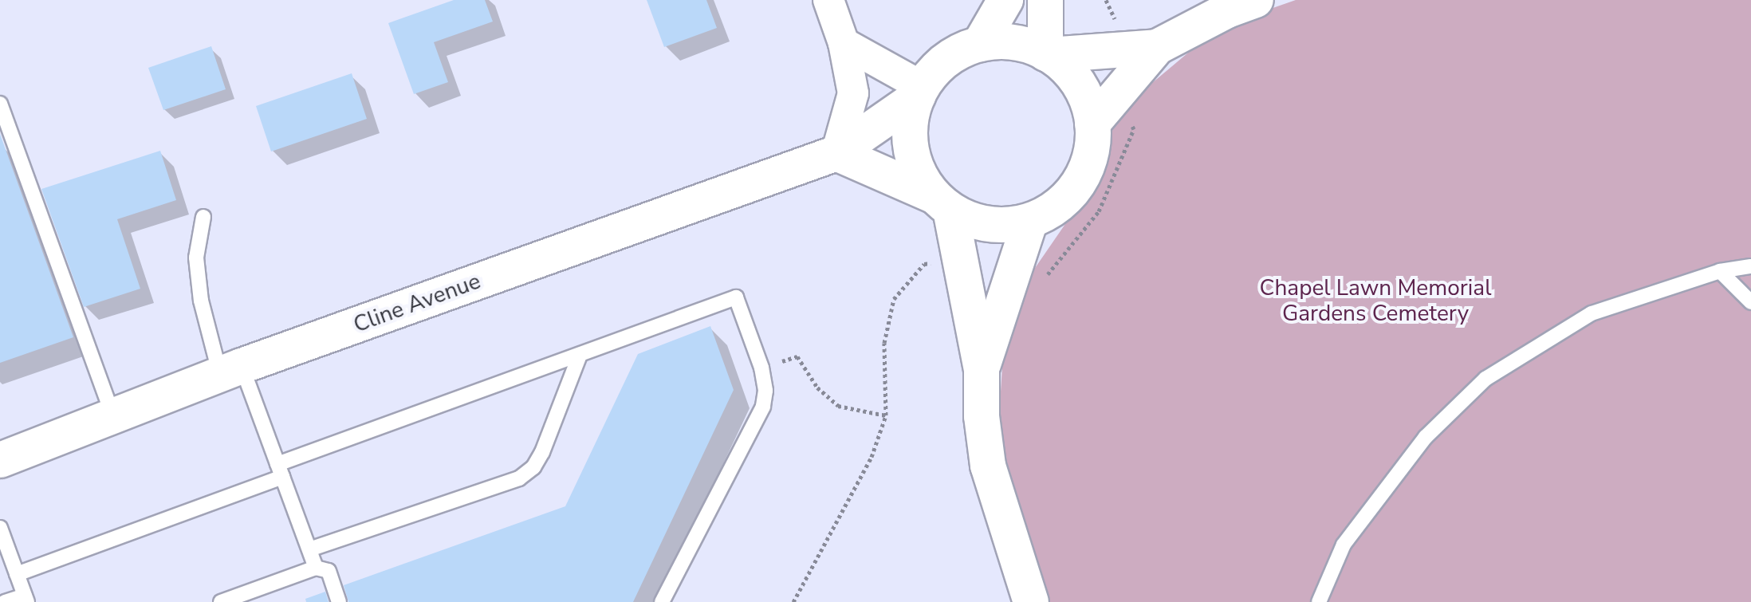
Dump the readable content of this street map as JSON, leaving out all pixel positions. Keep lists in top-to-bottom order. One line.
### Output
{"streets":{"street":["Cline Avenue"]},"parks":["Chapel Lawn Memorial Gardens Cemetery"]}
